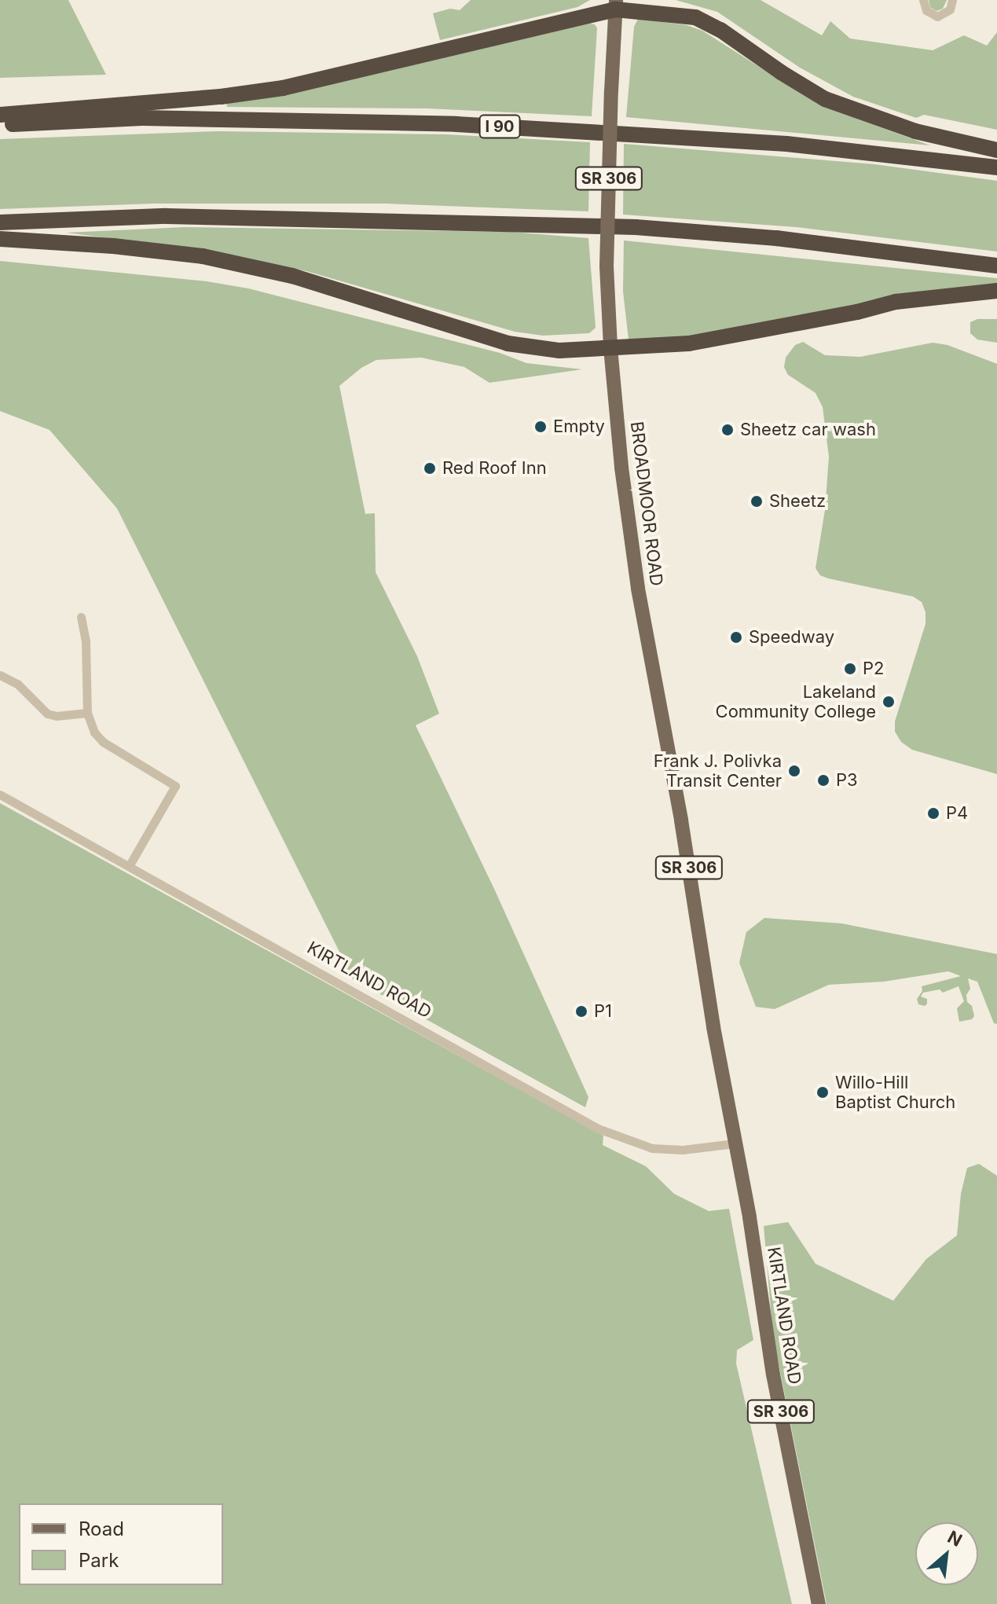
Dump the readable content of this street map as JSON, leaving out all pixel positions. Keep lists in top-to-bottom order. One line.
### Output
{"streets":{"highway":["I 90"],"main road":["SR 306","BROADMOOR ROAD","KIRTLAND ROAD"]},"crossings":[["BROADMOOR ROAD","KIRTLAND ROAD"]],"places":["Empty","Sheetz car wash","Red Roof Inn","Sheetz","Speedway","P2","Lakeland Community College","Frank J. Polivka Transit Center","P3","P4","P1","Willo-Hill Baptist Church"],"legend":["Road","Park"],"north":"top right"}
